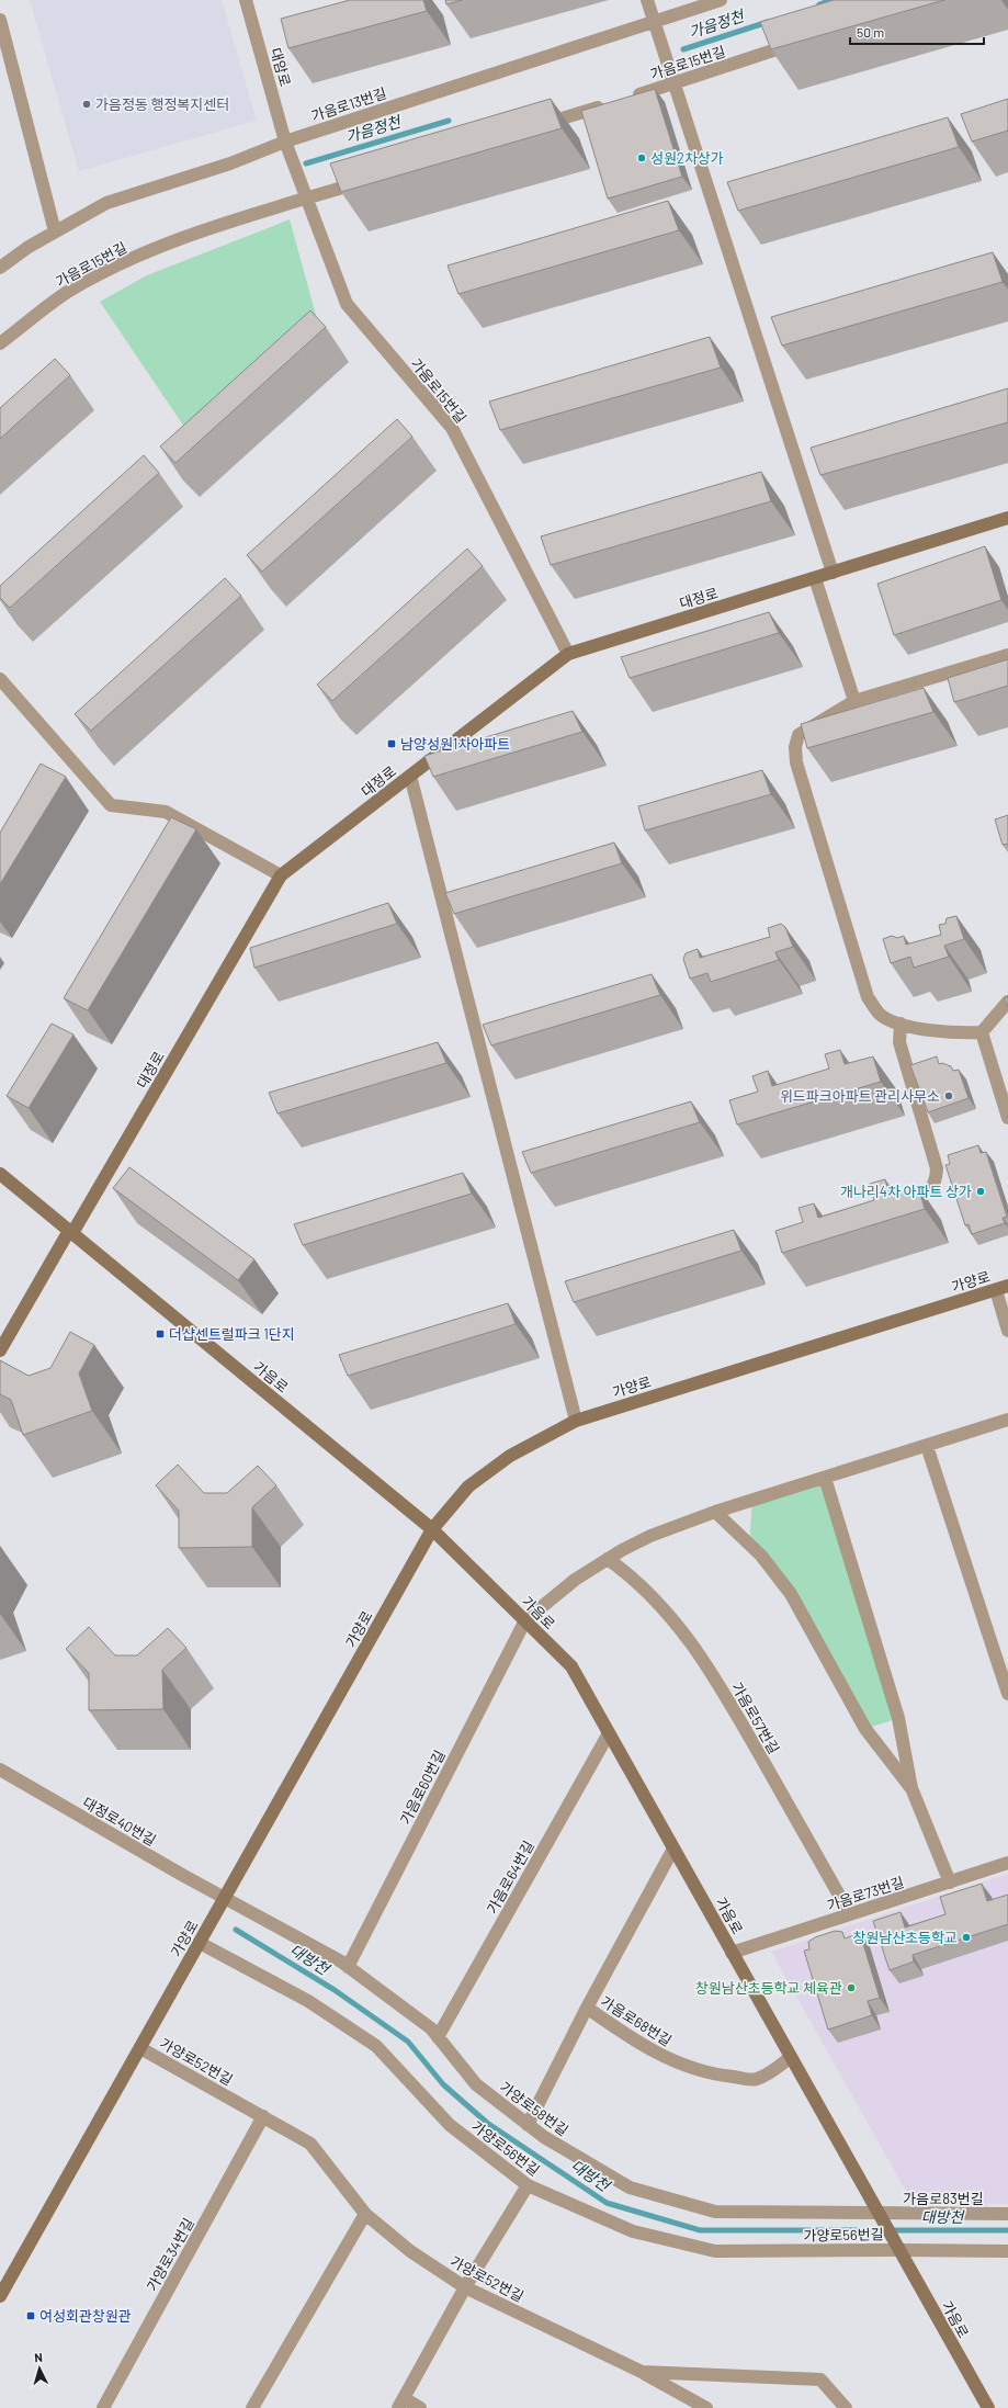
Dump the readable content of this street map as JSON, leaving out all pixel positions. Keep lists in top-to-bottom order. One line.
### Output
{"streets":{"street":["가음로15번길","대암로","가음로13번길","대정로","가양로","가음로","가음로57번길","가음로60번길","대정로40번길","가음로64번길","가음로73번길","가음로68번길","가양로52번길","가양로58번길","가양로56번길","가음로83번길","가양로34번길"]},"crossings":[["가음로15번길","대암로"],["가음로15번길","대정로"],["대암로","가음로13번길"],["대정로","가음로"],["가양로","가음로"],["가양로","대정로40번길"],["가양로","가양로52번길"],["가양로","가양로58번길"],["가양로","가양로56번길"],["가음로","가음로60번길"],["가음로","가음로64번길"],["가음로","가음로73번길"],["가음로","가음로68번길"],["가음로","가양로58번길"],["가음로","가양로56번길"],["가음로","가음로83번길"],["가음로57번길","가음로73번길"],["가음로60번길","가양로58번길"],["대정로40번길","가양로58번길"],["가음로64번길","가양로58번길"],["가음로68번길","가양로58번길"],["가양로52번길","가양로34번길"],["가양로58번길","가음로83번길"]],"water":["가음정천","대방천"],"places":{"other":["가음정동 행정복지센터","성원2차상가","위드파크아파트 관리사무소","개나리4차 아파트 상가","창원남산초등학교","창원남산초등학교 체육관"],"transit":["남양성원1차아파트","더샵센트럴파크 1단지","여성회관창원관"]},"scale_bar":"50 m","north":"top"}
